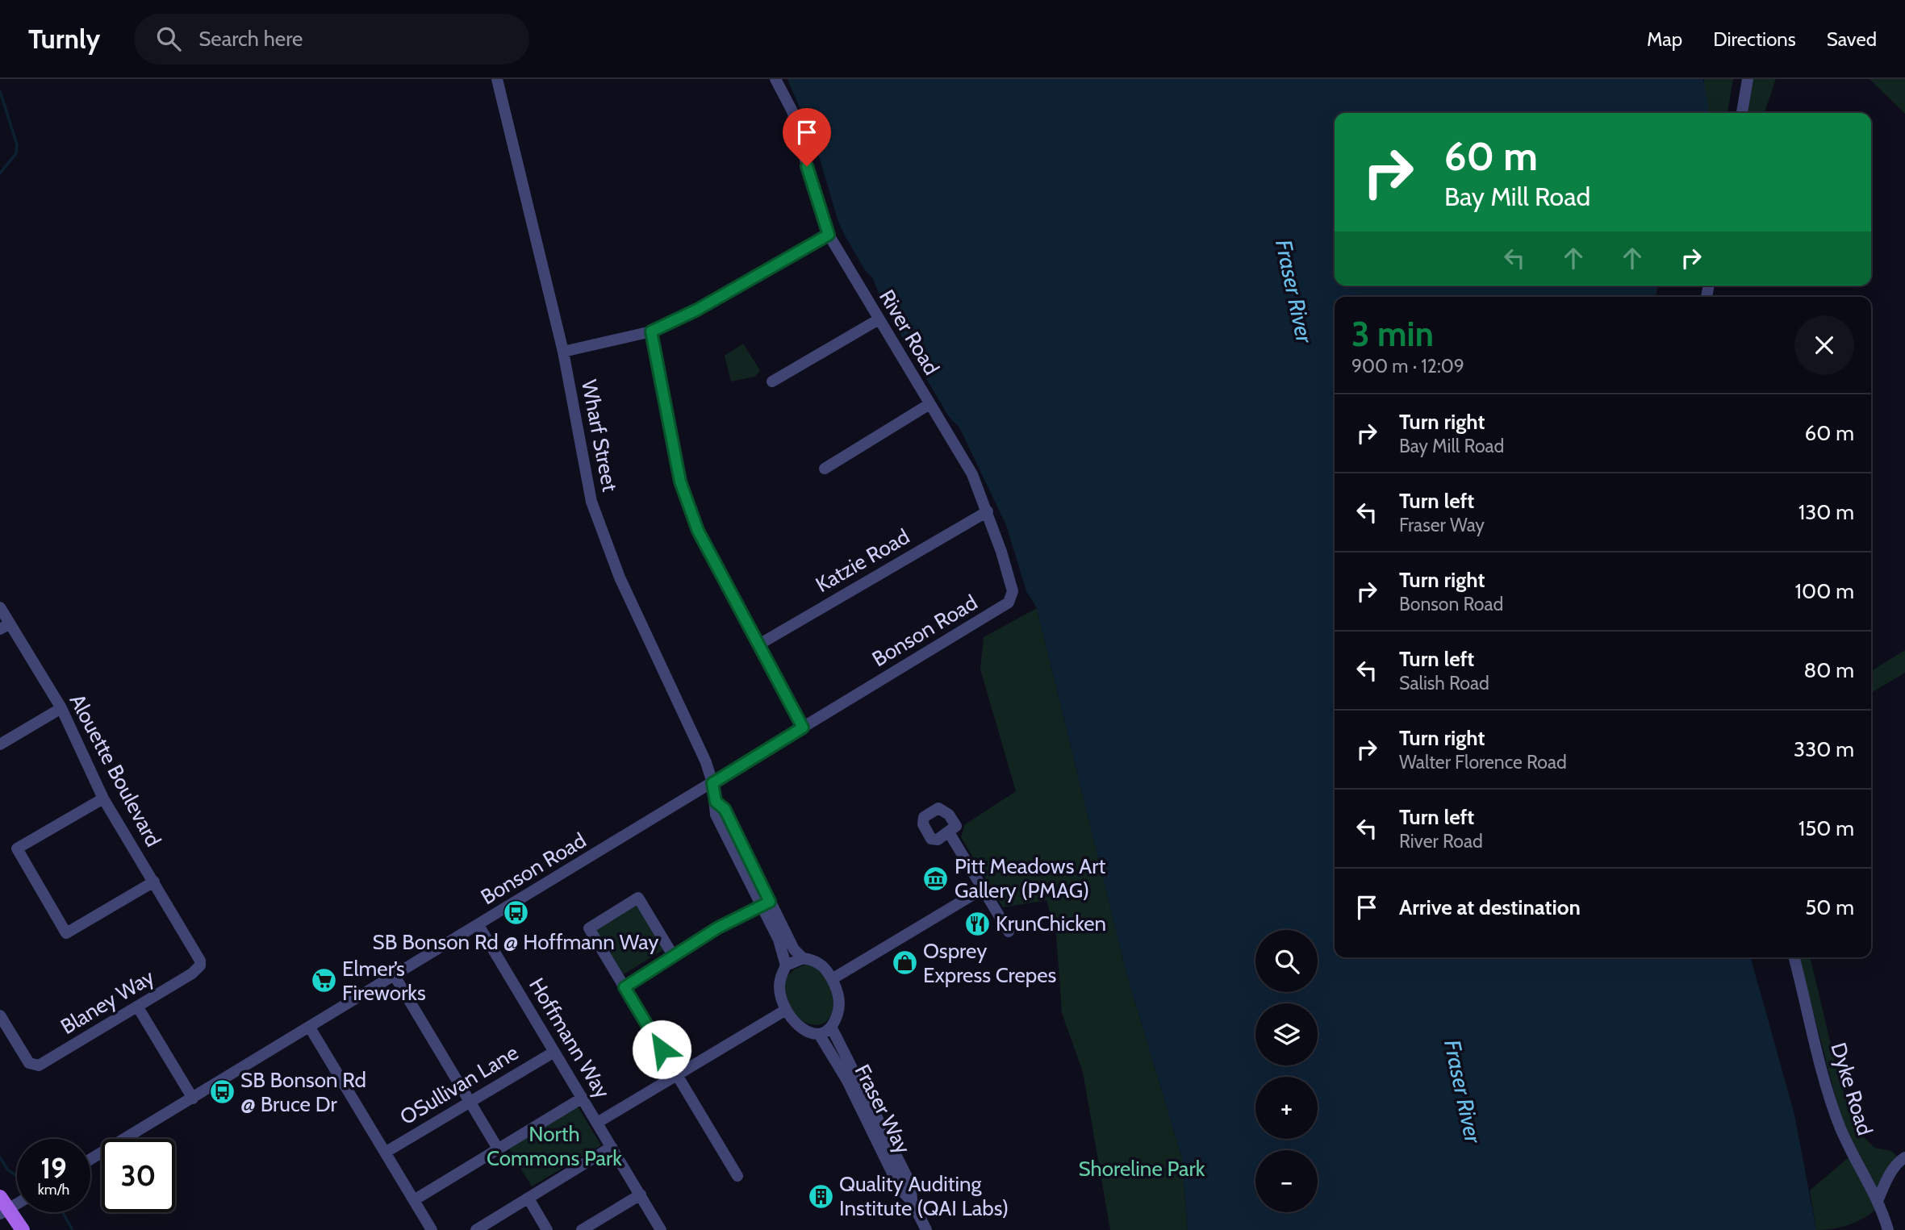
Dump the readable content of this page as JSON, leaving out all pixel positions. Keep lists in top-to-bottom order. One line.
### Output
{"streets":{"street":["River Road","Wharf Street","Katzie Road","Bonson Road","Alouette Boulevard","Blaney Way","Hoffmann Way","OSullivan Lane","Dyke Road","Fraser Way"]},"crossings":[["River Road","Katzie Road"],["River Road","Bonson Road"],["Wharf Street","Bonson Road"],["Bonson Road","Hoffmann Way"],["Alouette Boulevard","Blaney Way"],["Hoffmann Way","OSullivan Lane"]],"water":["Fraser River"],"parks":["North Commons Park","Shoreline Park"],"places":{"museum":["Pitt Meadows Art Gallery (PMAG)"],"bus stop":["SB Bonson Rd @ Hoffmann Way","SB Bonson Rd @ Bruce Dr"],"restaurant":["KrunChicken"],"shop":["Osprey Express Crepes"],"supermarket":["Elmer’s Fireworks"],"building":["Quality Auditing Institute (QAI Labs)"]},"page":{"header":"Turnly","search":"Search here","nav":["Map","Directions","Saved"],"turn":["60 m","Bay Mill Road"],"heading":["3 min","900 m · 12:09"],"list":[{"name":"Turn right","note":"Bay Mill Road","value":"60 m"},{"name":"Turn left","note":"Fraser Way","value":"130 m"},{"name":"Turn right","note":"Bonson Road","value":"100 m"},{"name":"Turn left","note":"Salish Road","value":"80 m"},{"name":"Turn right","note":"Walter Florence Road","value":"330 m"},{"name":"Turn left","note":"River Road","value":"150 m"},{"name":"Arrive at destination","value":"50 m"}],"map_buttons":["+","−"],"speed":"19 km/h","limit":"30"}}
